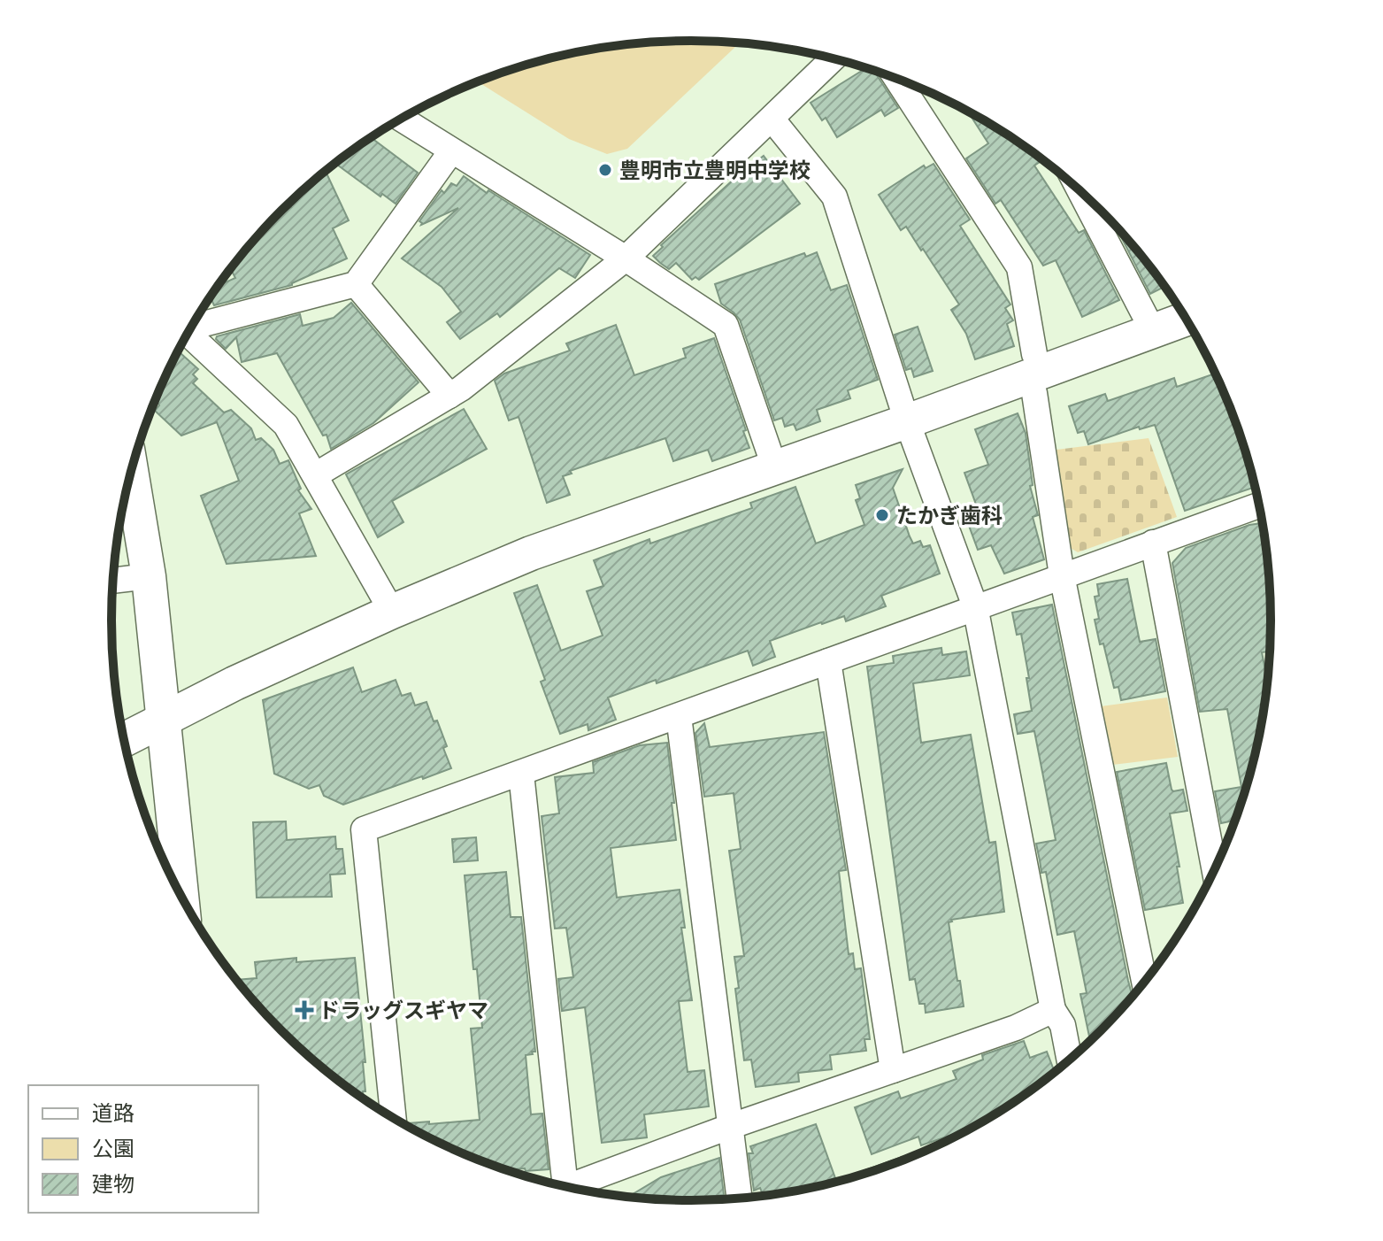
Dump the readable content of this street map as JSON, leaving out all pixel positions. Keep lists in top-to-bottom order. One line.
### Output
{"places":{"other":["豊明市立豊明中学校","たかぎ歯科"],"health":["ドラッグスギヤマ"]},"legend":["道路","公園","建物"]}
